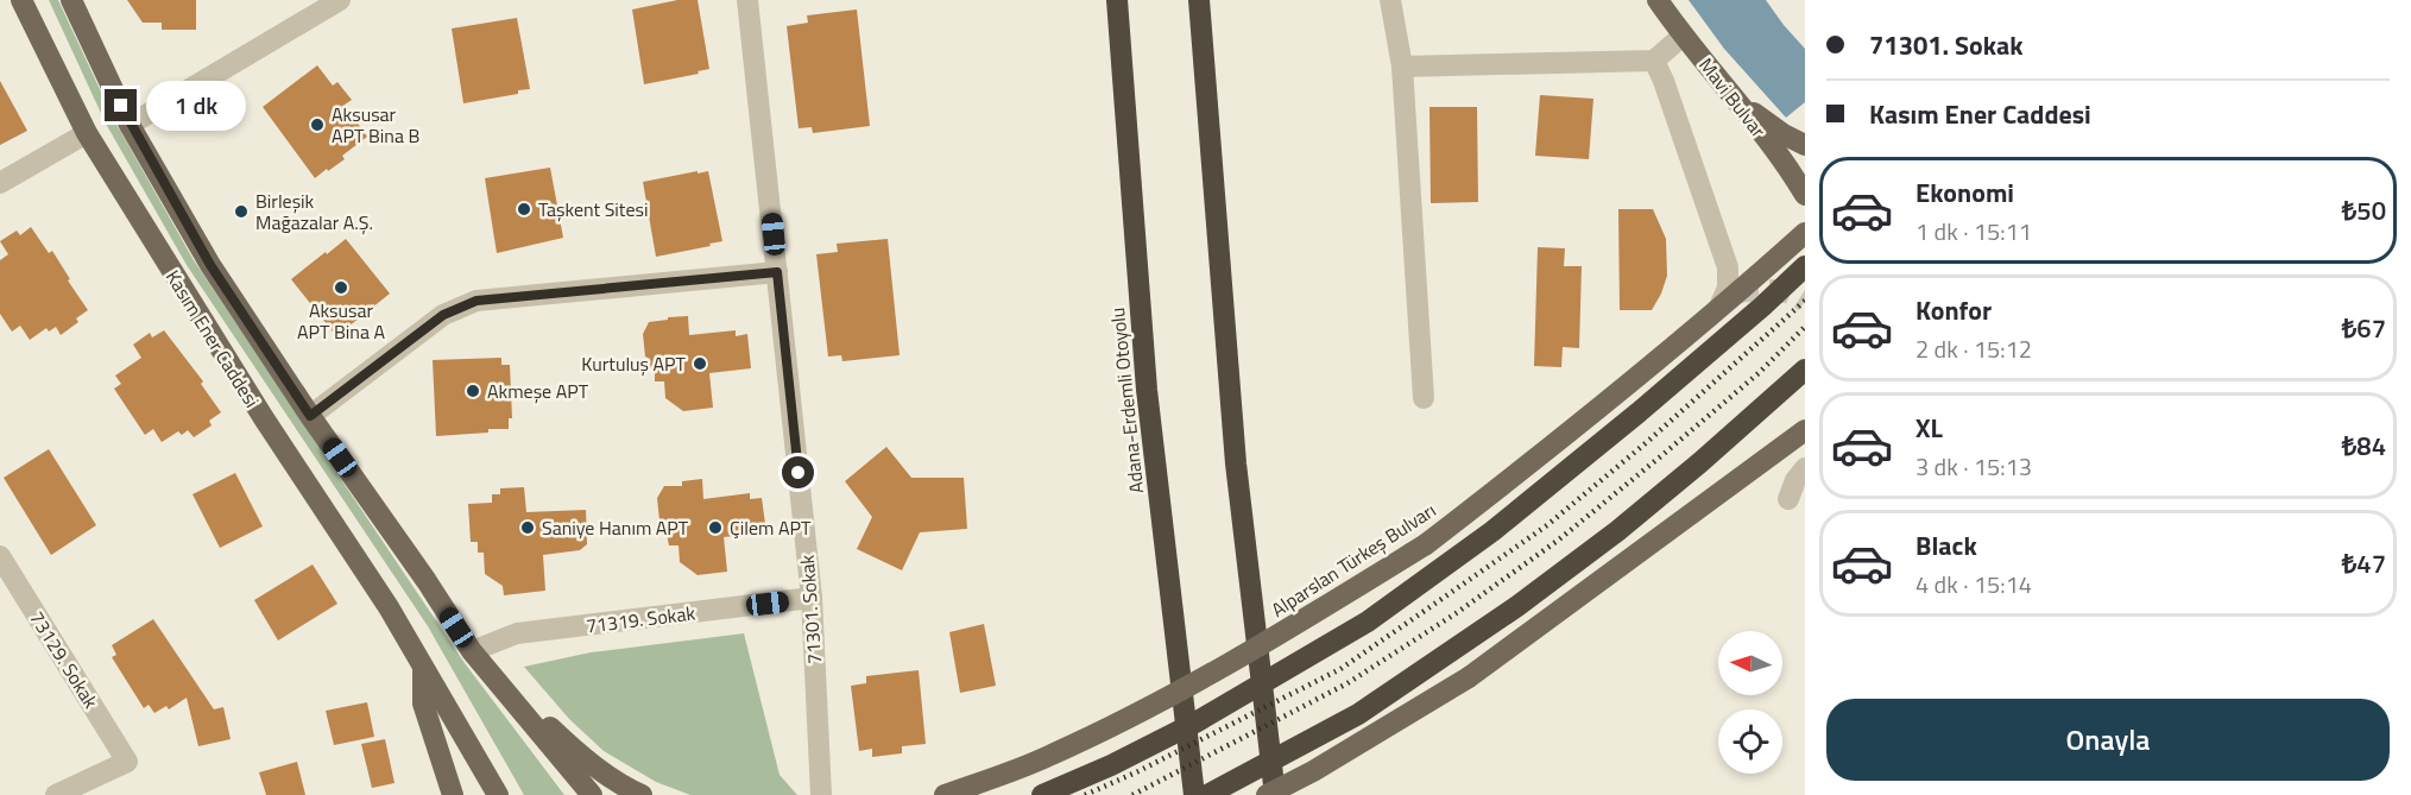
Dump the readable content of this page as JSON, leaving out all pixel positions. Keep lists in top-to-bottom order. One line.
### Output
{"streets":{"highway":["Adana-Erdemli Otoyolu"],"main road":["Mavi Bulvar","Kasım Ener Caddesi","Alparslan Türkeş Bulvarı"],"street":["71301. Sokak","71319. Sokak","73129. Sokak"]},"crossings":[["Kasım Ener Caddesi","71319. Sokak"],["71301. Sokak","71319. Sokak"]],"places":["Aksusar APT Bina B","Taşkent Sitesi","Birleşik Mağazalar A.Ş.","Aksusar APT Bina A","Kurtuluş APT","Akmeşe APT","Saniye Hanım APT","Çilem APT"],"north":"left","page":{"banner":["71301. Sokak","Kasım Ener Caddesi"],"bubble":"1 dk","list":[{"name":"Ekonomi","note":"1 dk · 15:11","value":"₺50"},{"name":"Konfor","note":"2 dk · 15:12","value":"₺67"},{"name":"XL","note":"3 dk · 15:13","value":"₺84"},{"name":"Black","note":"4 dk · 15:14","value":"₺47"}],"buttons":"Onayla"}}
